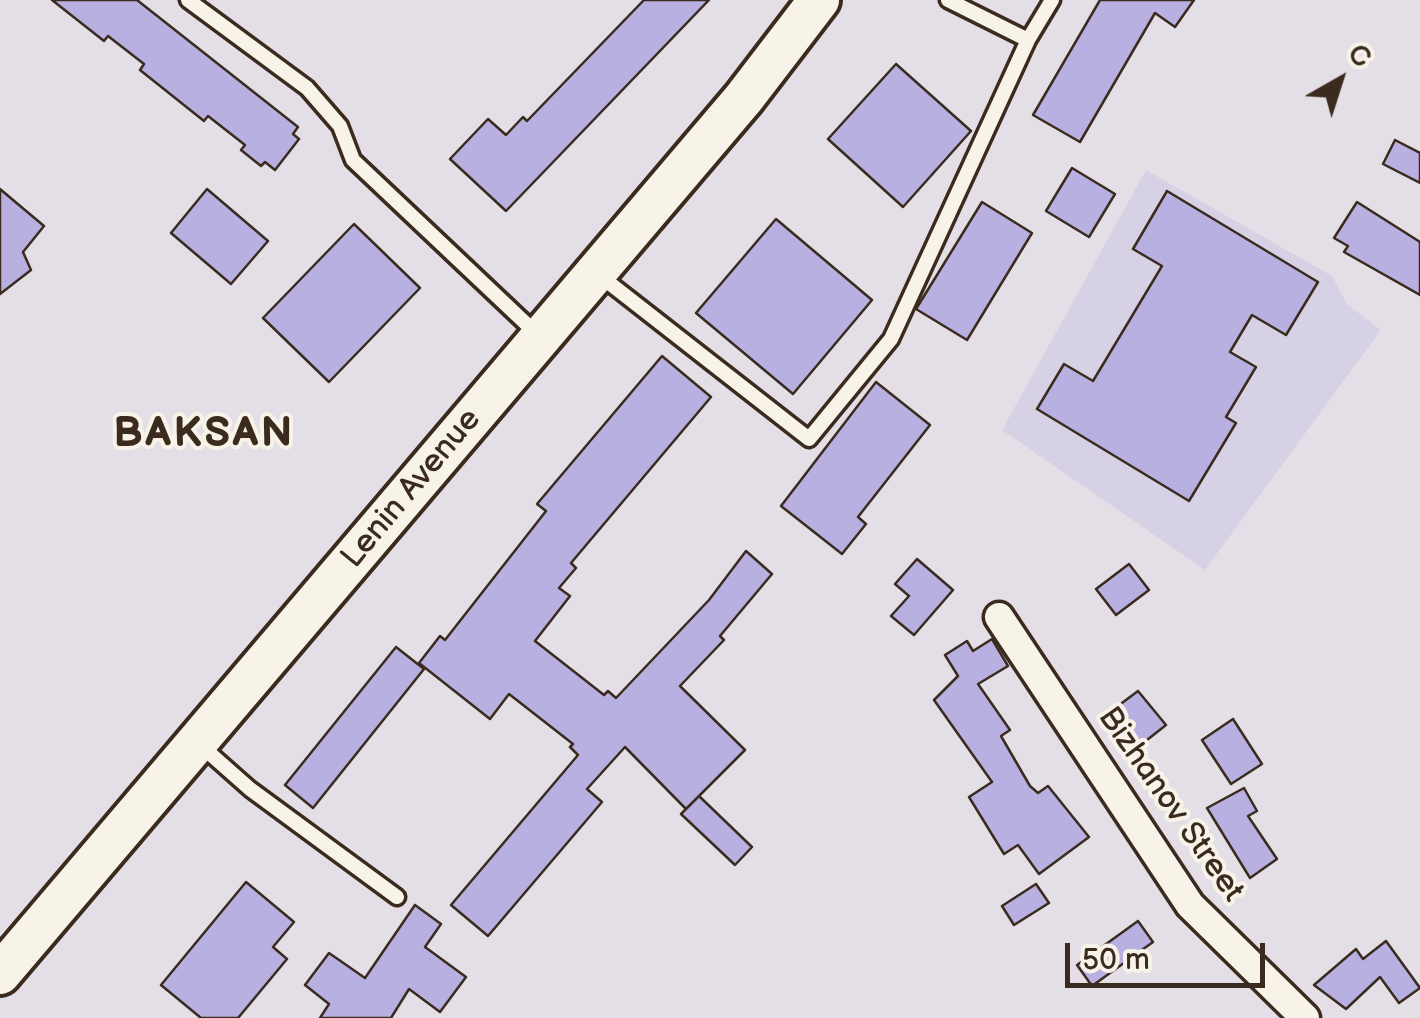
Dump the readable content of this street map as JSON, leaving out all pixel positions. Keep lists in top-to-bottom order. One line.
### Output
{"streets":{"main road":["Lenin Avenue"],"street":["Bizhanov Street"]},"districts":["BAKSAN"],"scale_bar":"50 m","north":"top right"}
